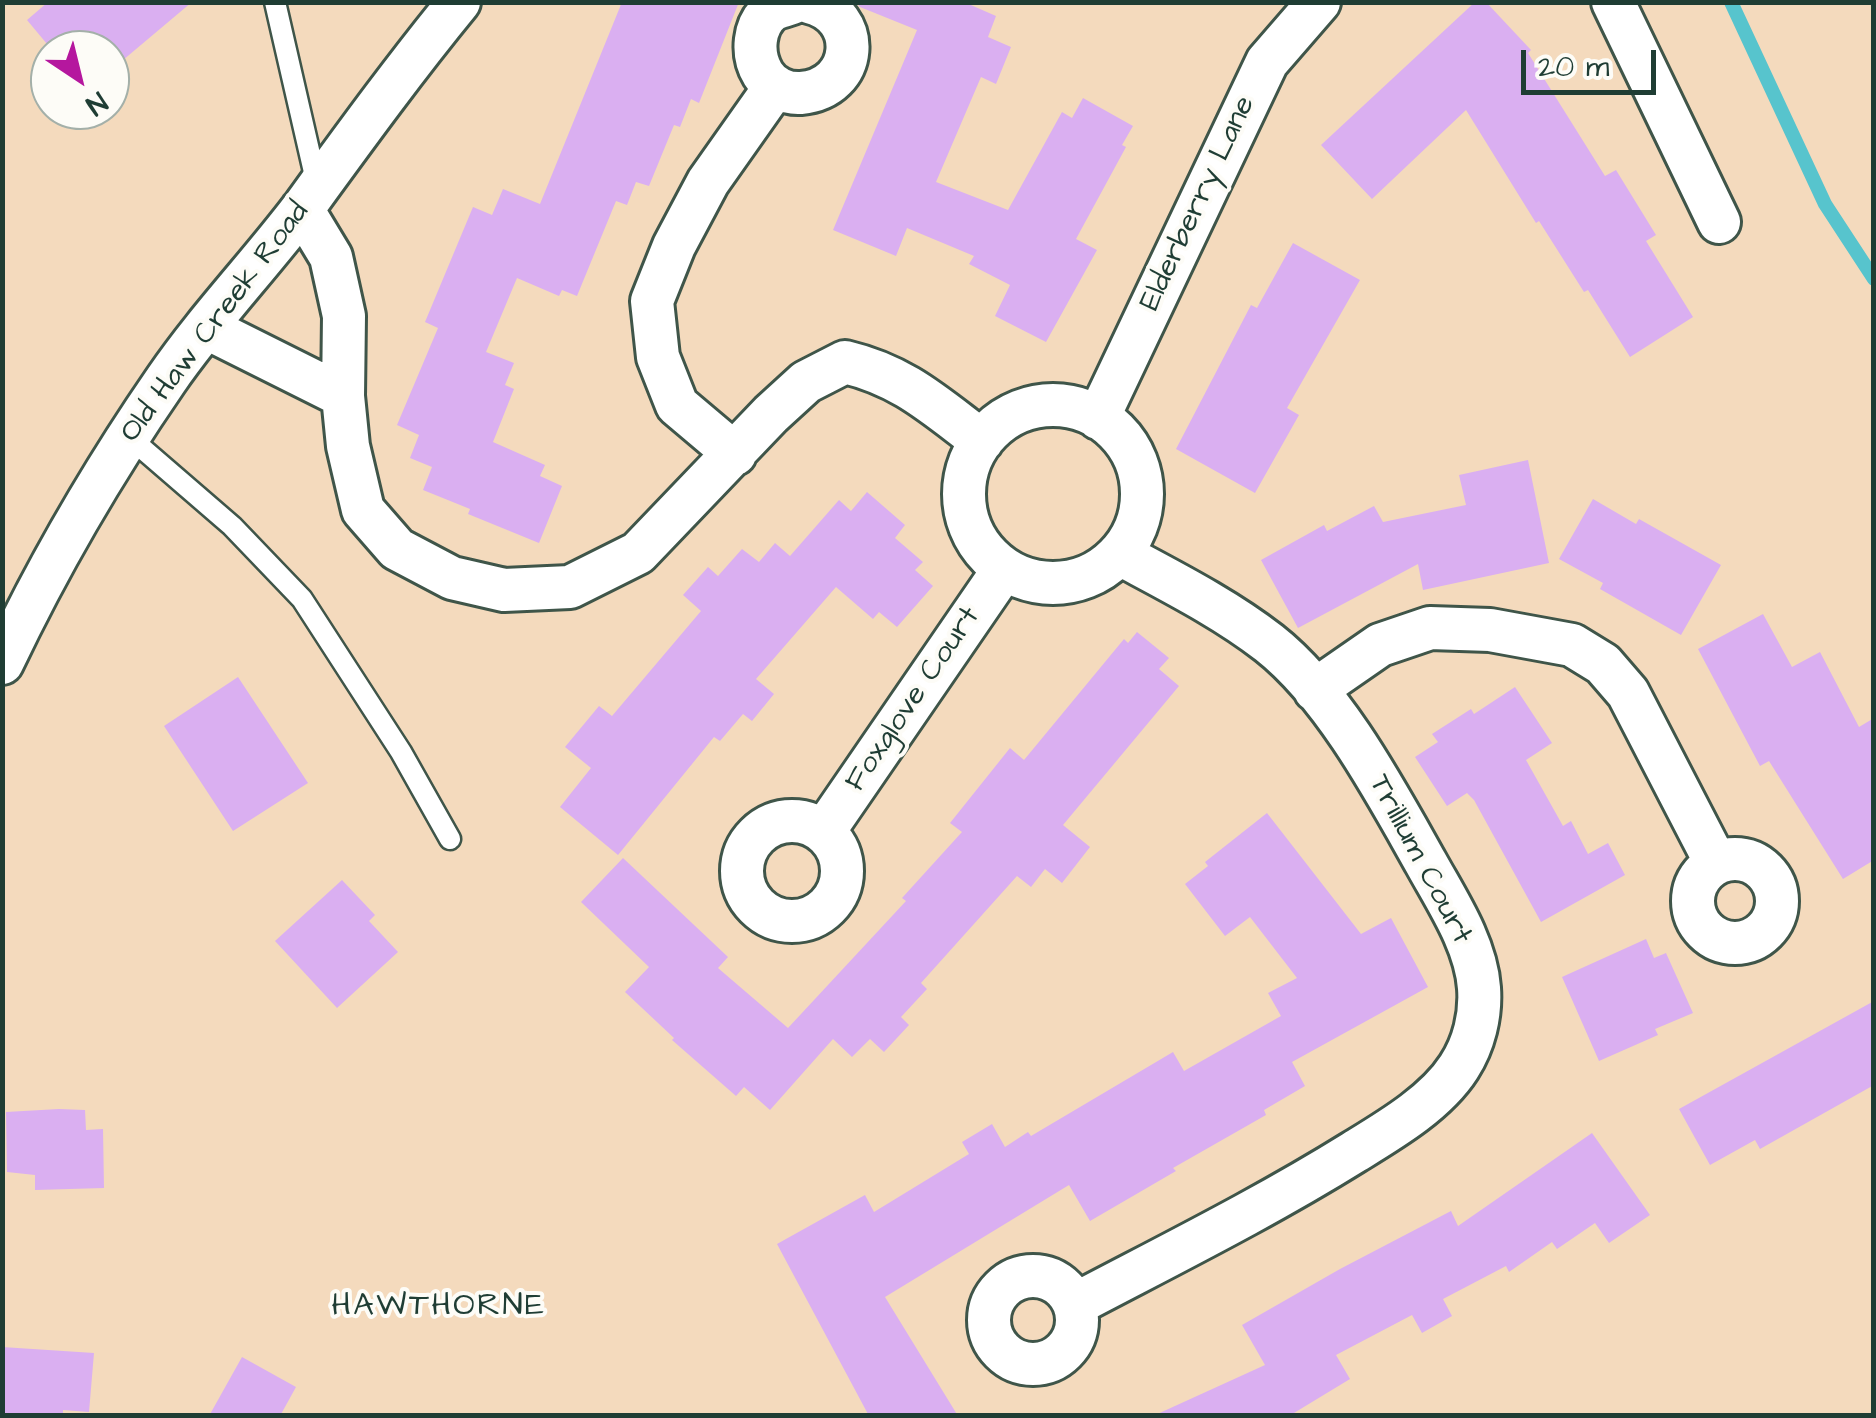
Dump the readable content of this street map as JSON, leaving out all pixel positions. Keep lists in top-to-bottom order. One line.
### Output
{"streets":{"street":["Elderberry Lane","Old Haw Creek Road","Foxglove Court","Trillium Court"]},"crossings":[["Elderberry Lane","Foxglove Court"],["Elderberry Lane","Trillium Court"],["Foxglove Court","Trillium Court"]],"districts":["HAWTHORNE"],"scale_bar":"20 m","north":"bottom right"}
